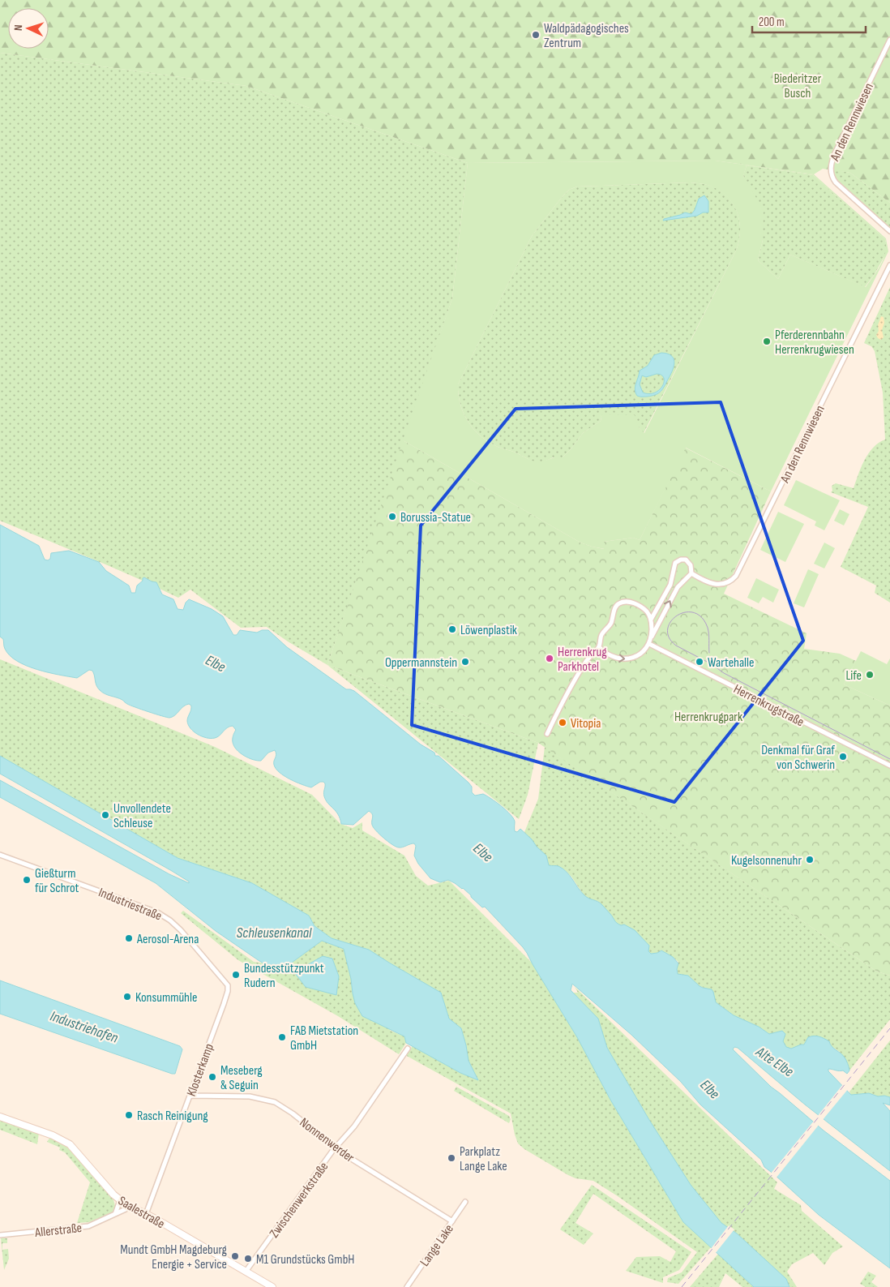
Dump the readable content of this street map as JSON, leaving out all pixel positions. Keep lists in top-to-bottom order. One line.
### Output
{"streets":{"main road":["Saalestraße"],"street":["An den Rennwiesen","Herrenkrugstraße","Industriestraße","Klosterkamp","Nonnenwerder","Zwischenwerkstraße","Allerstraße","Lange Lake"]},"crossings":[["Industriestraße","Klosterkamp"],["Klosterkamp","Nonnenwerder"],["Klosterkamp","Saalestraße"],["Nonnenwerder","Zwischenwerkstraße"],["Nonnenwerder","Lange Lake"],["Zwischenwerkstraße","Saalestraße"],["Saalestraße","Allerstraße"]],"water":["Elbe","Schleusenkanal","Industriehafen","Alte Elbe"],"parks":["Biederitzer Busch","Herrenkrugpark"],"places":["Waldpädagogisches Zentrum","Pferderennbahn Herrenkrugwiesen","Borussia-Statue","Löwenplastik","Herrenkrug Parkhotel","Oppermannstein","Wartehalle","Life","Vitopia","Denkmal für Graf von Schwerin","Unvollendete Schleuse","Kugelsonnenuhr","Gießturm für Schrot","Aerosol-Arena","Bundesstützpunkt Rudern","Konsummühle","FAB Mietstation GmbH","Meseberg & Seguin","Rasch Reinigung","Parkplatz Lange Lake","Mundt GmbH Magdeburg Energie + Service","M1 Grundstücks GmbH"],"scale_bar":"200 m","north":"left"}
